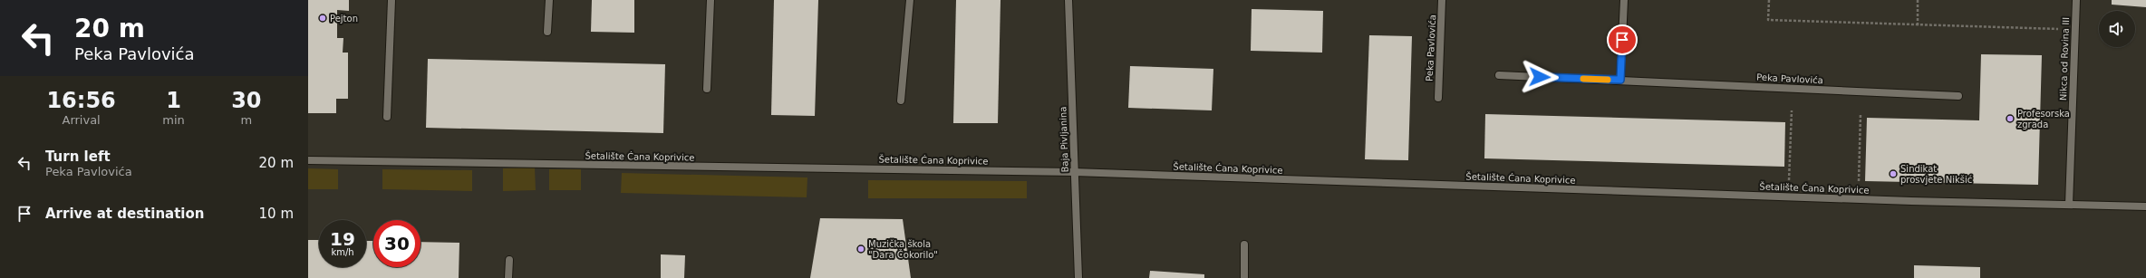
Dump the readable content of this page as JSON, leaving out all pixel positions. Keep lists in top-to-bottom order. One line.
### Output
{"streets":{"street":["Peka Pavlovića","Nikca od Rovina III","Baja Pivljanina","Šetalište Ćana Koprivice"]},"crossings":[["Nikca od Rovina III","Šetalište Ćana Koprivice"],["Baja Pivljanina","Šetalište Ćana Koprivice"]],"places":["Pejton","Profesorska zgrada","Sindikat prosvjete Nikšić","Muzička škola \"Dara Čokorilo\""],"page":{"turn":["20 m","Peka Pavlovića"],"eta":["16:56","Arrival","1","min","30","m"],"list":[{"name":"Turn left","note":"Peka Pavlovića","value":"20 m"},{"name":"Arrive at destination","value":"10 m"}],"speed":"19 km/h","limit":"30"}}
